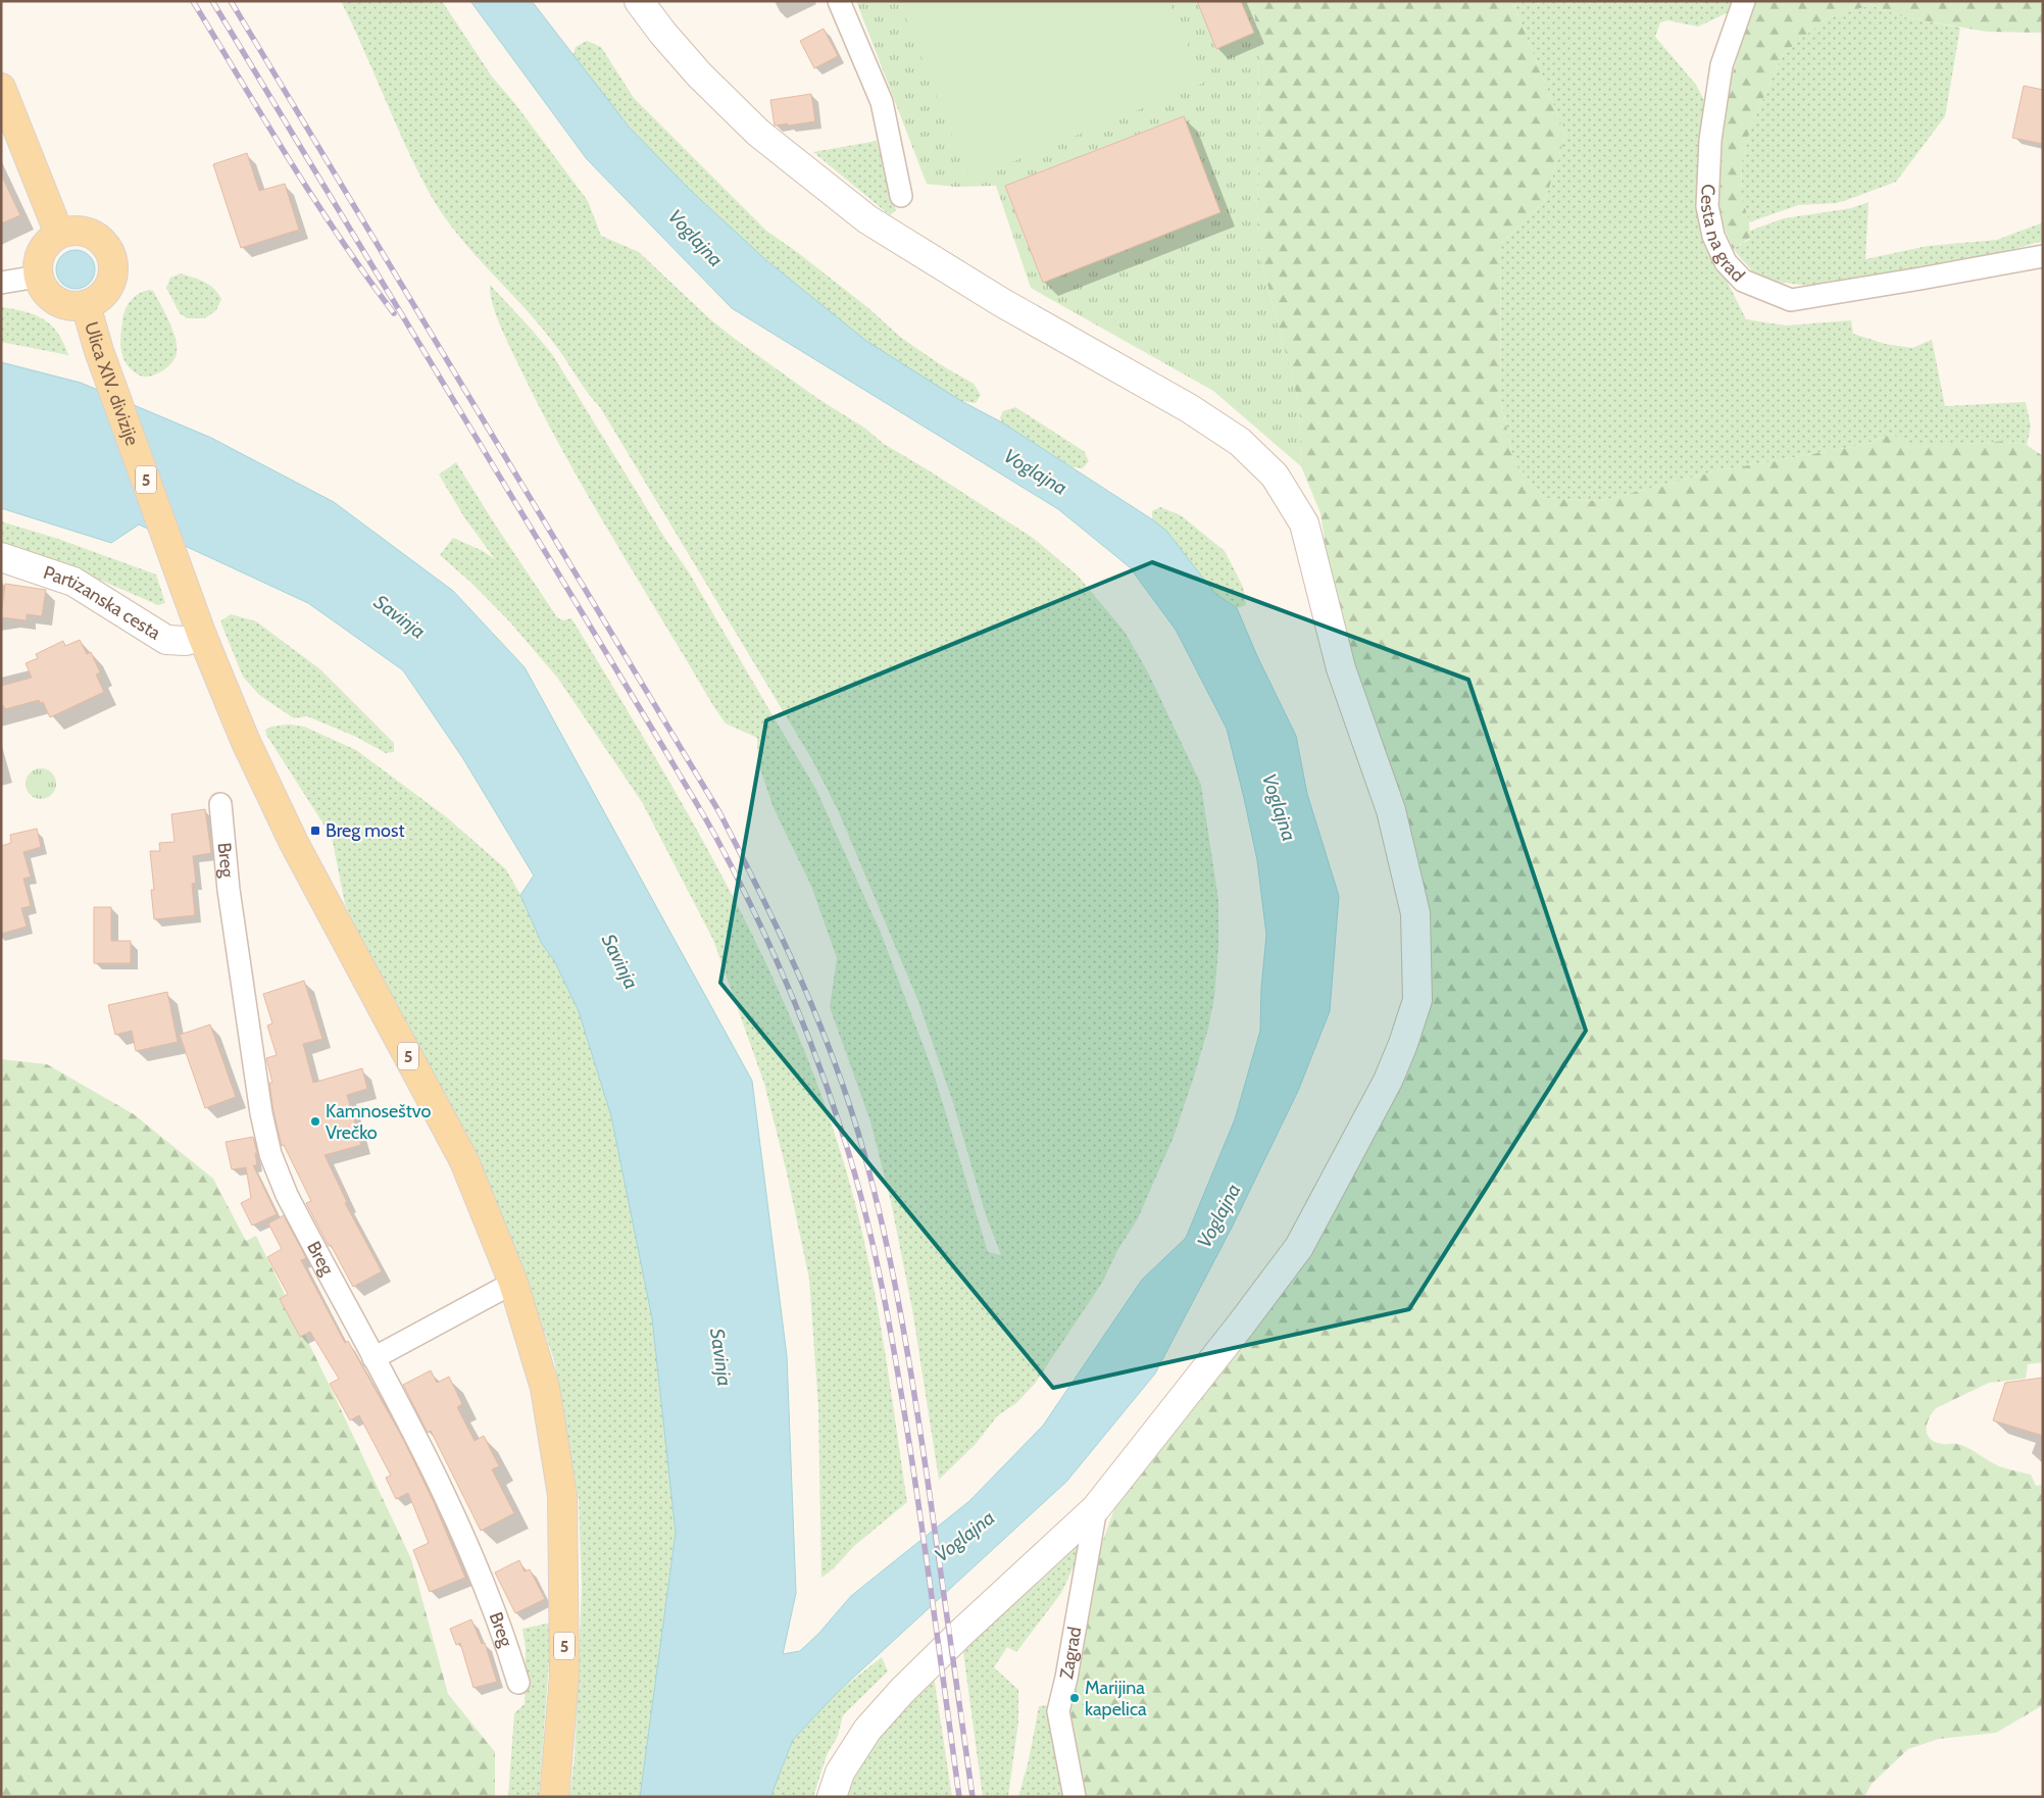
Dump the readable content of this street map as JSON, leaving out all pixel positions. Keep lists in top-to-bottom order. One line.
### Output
{"streets":{"main road":["Ulica XIV. divizije","5"],"street":["Cesta na grad","Partizanska cesta","Breg","Zagrad"]},"crossings":[["Ulica XIV. divizije","5"],["Ulica XIV. divizije","Partizanska cesta"],["5","Partizanska cesta"]],"water":["Voglajna","Savinja"],"places":{"transit":["Breg most"],"other":["Kamnoseštvo Vrečko","Marijina kapelica"]}}
